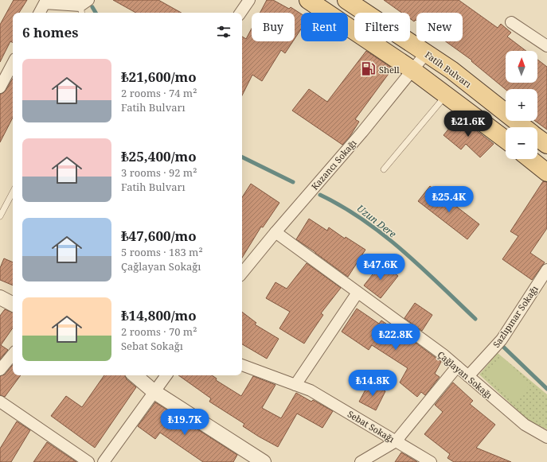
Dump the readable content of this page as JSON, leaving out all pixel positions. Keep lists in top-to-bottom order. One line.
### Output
{"streets":{"main road":["Fatih Bulvarı"],"street":["Kazancı Sokağı","Sazlıpınar Sokağı","Çağlayan Sokağı","Sebat Sokağı"]},"crossings":[["Fatih Bulvarı","Kazancı Sokağı"],["Kazancı Sokağı","Çağlayan Sokağı"],["Sazlıpınar Sokağı","Çağlayan Sokağı"]],"water":["Uzun Dere"],"places":{"fuel station":["Shell"]},"north":"top","page":{"chip":["Buy","Rent","Filters","New"],"heading":"6 homes","map_buttons":["+","−"],"list":[{"name":"₺21,600/mo","note":"2 rooms · 74 m² · Fatih Bulvarı"},{"name":"₺25,400/mo","note":"3 rooms · 92 m² · Fatih Bulvarı"},{"name":"₺47,600/mo","note":"5 rooms · 183 m² · Çağlayan Sokağı"},{"name":"₺14,800/mo","note":"2 rooms · 70 m² · Sebat Sokağı"}],"price":["₺21.6K","₺25.4K","₺47.6K","₺22.8K","₺14.8K","₺19.7K"]}}
